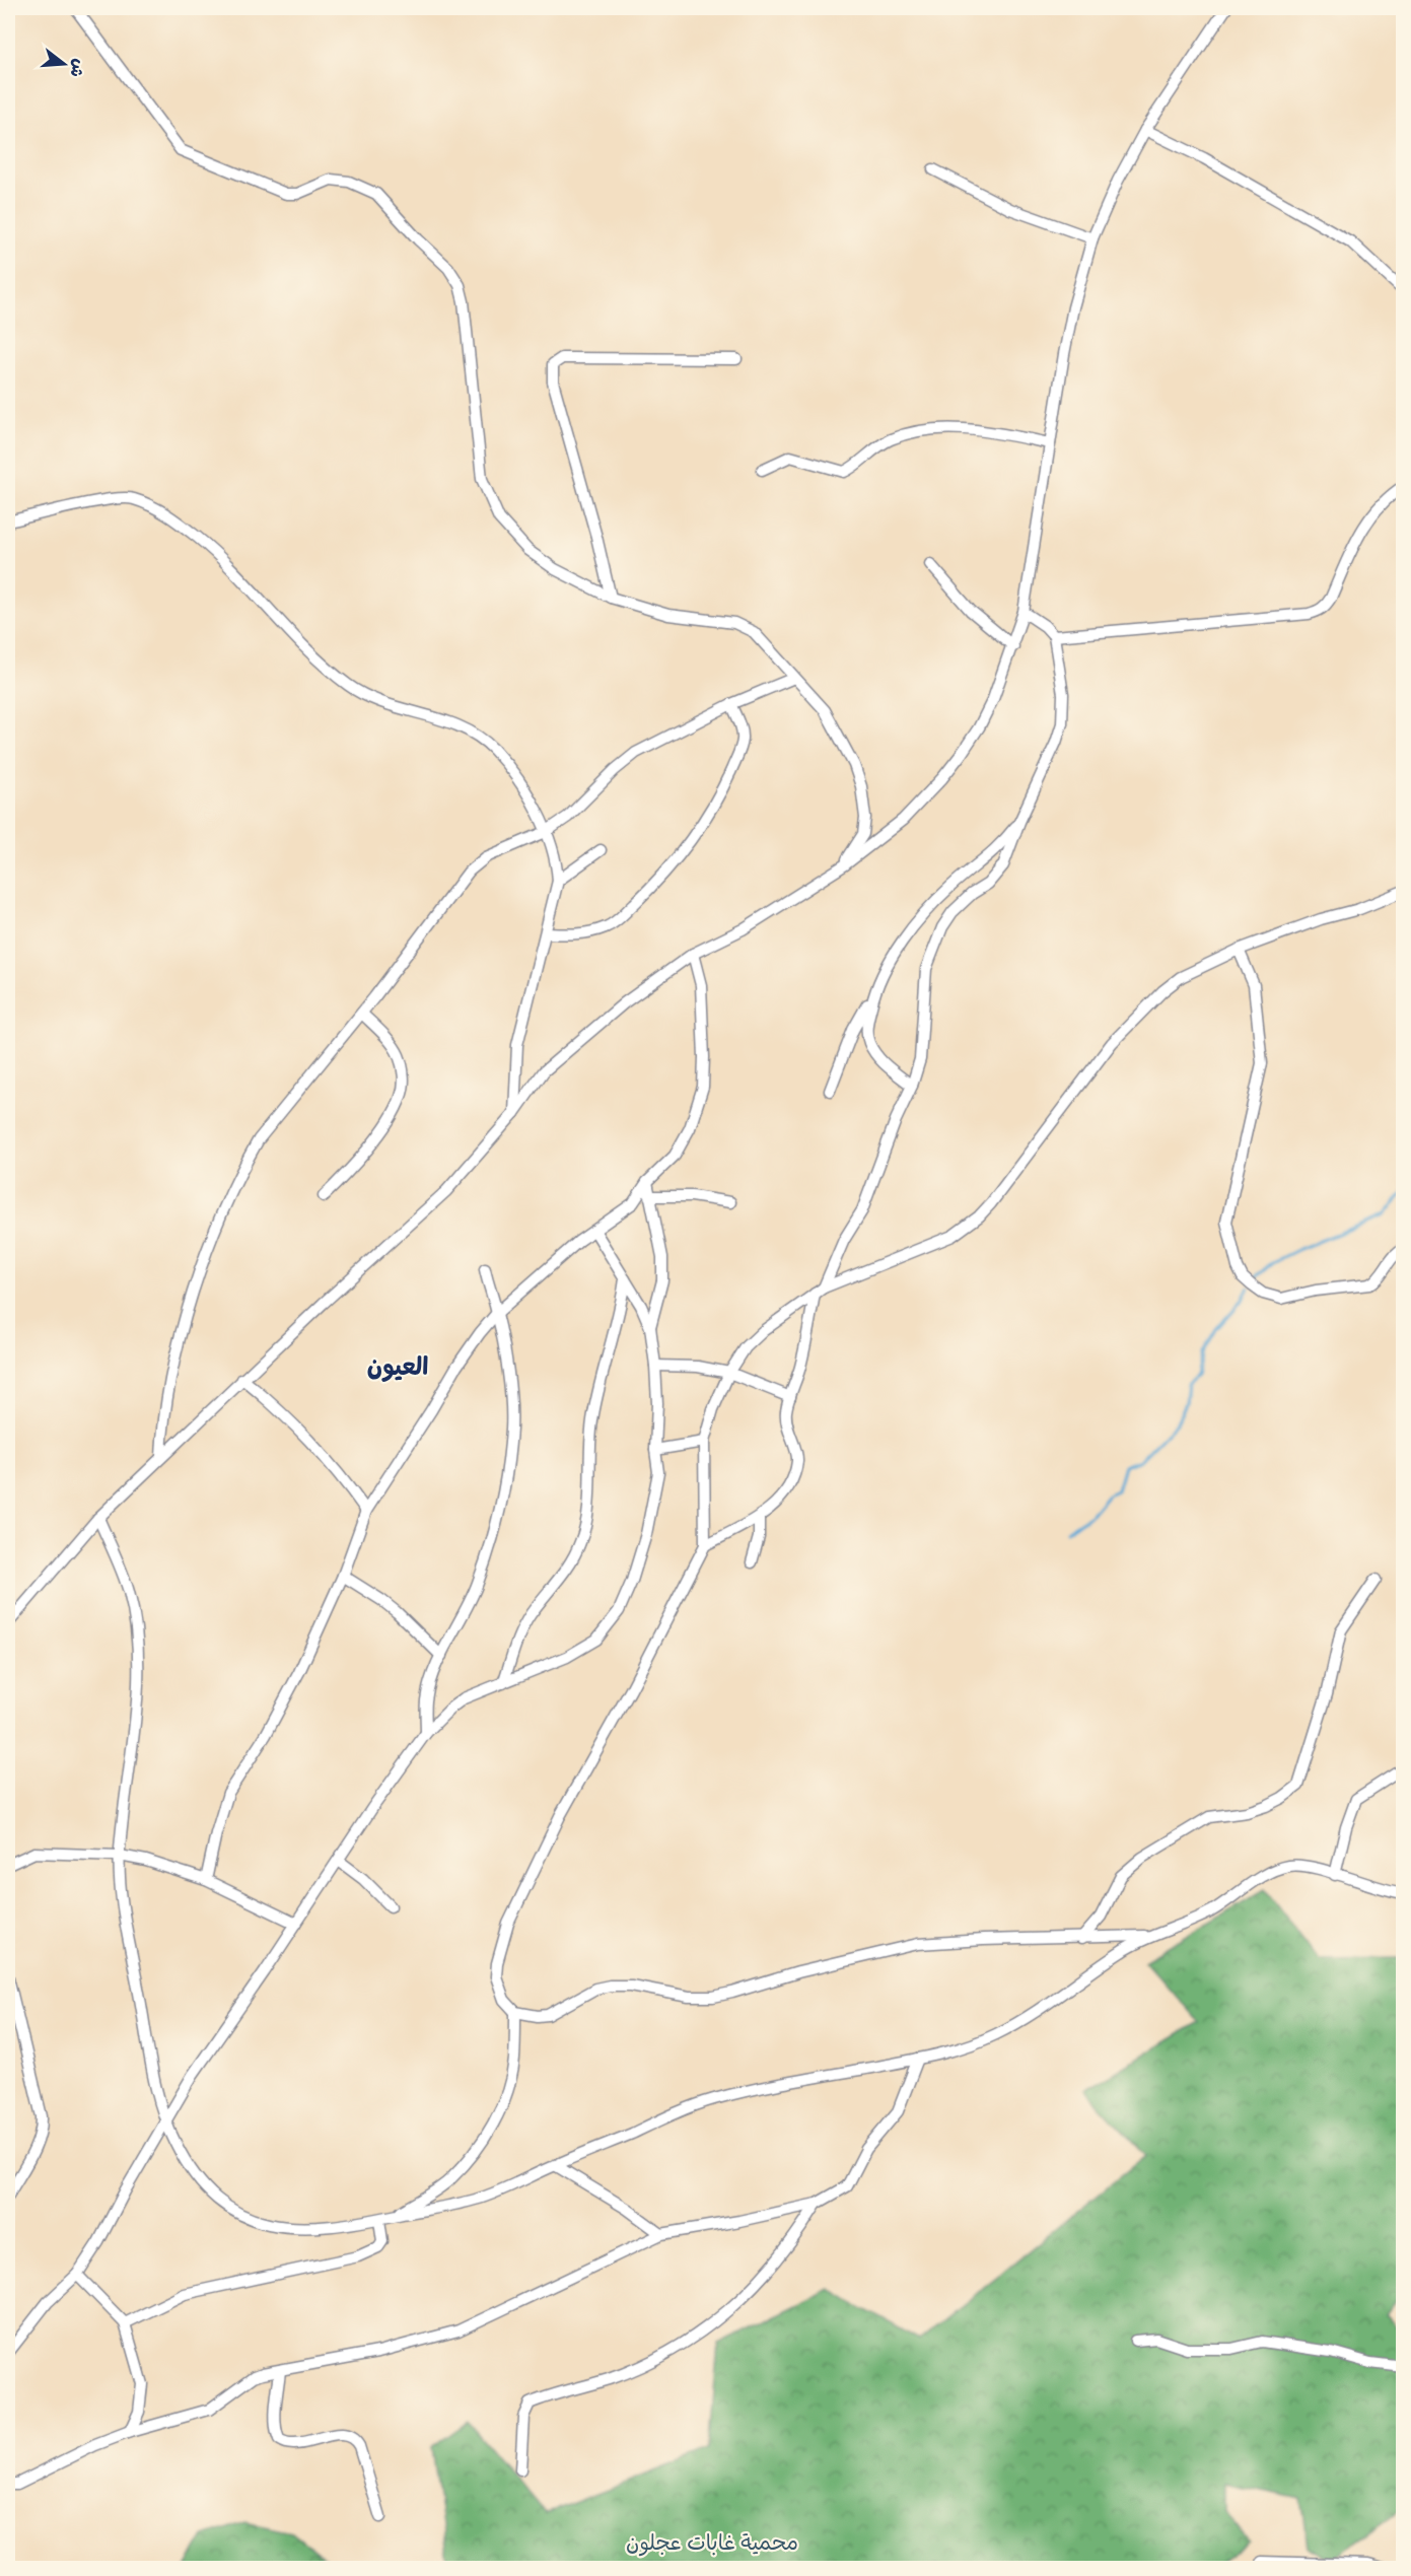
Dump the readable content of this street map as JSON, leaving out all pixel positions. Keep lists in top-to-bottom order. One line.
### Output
{"districts":["العيون"],"parks":["محمية غابات عجلون"],"north":"right"}
